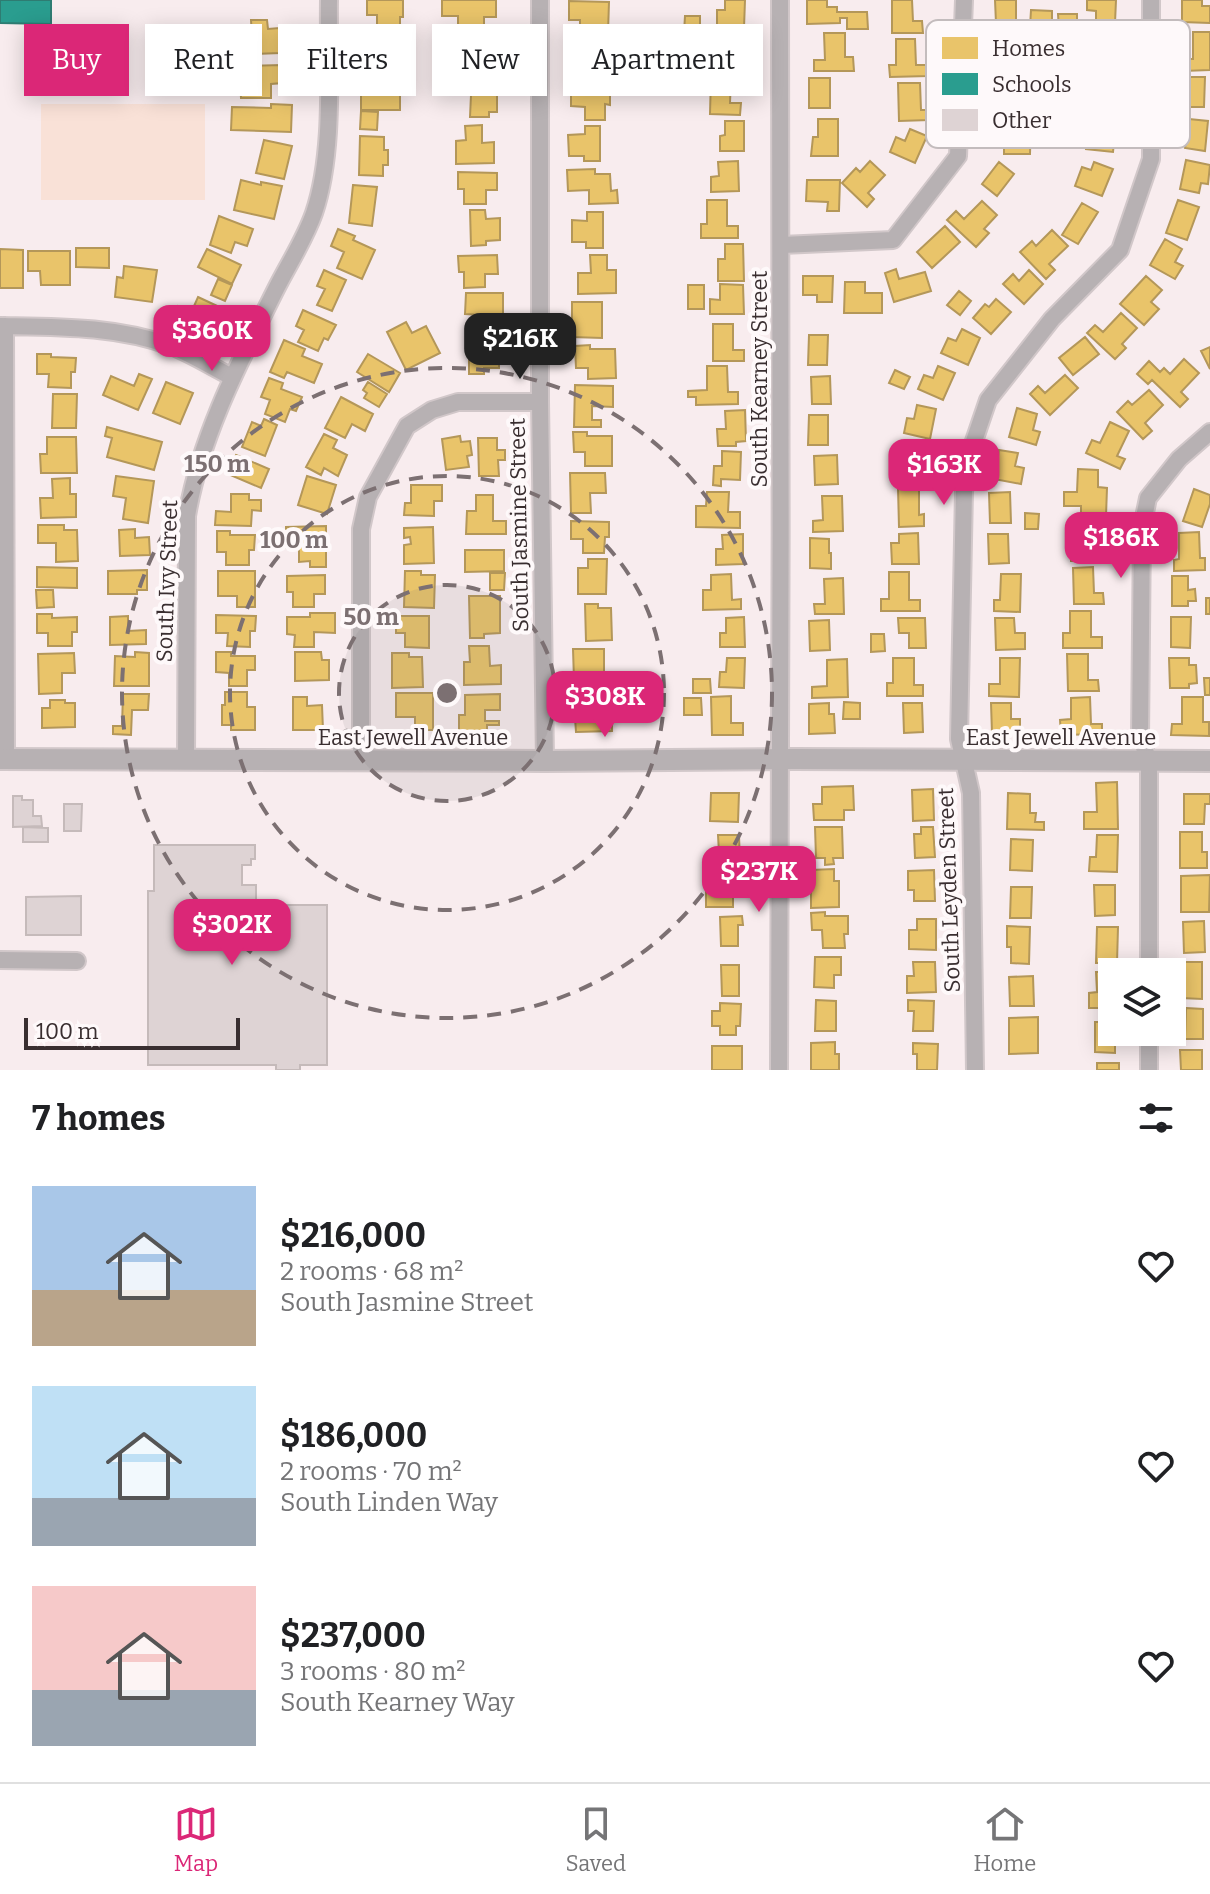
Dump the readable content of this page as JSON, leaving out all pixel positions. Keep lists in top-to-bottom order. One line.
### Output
{"streets":{"street":["South Kearney Street","South Jasmine Street","South Ivy Street","East Jewell Avenue","South Leyden Street"]},"crossings":[["South Kearney Street","East Jewell Avenue"],["South Jasmine Street","East Jewell Avenue"],["South Ivy Street","East Jewell Avenue"],["East Jewell Avenue","South Leyden Street"]],"legend":["Homes","Schools","Other"],"scale_bar":"100 m","page":{"chip":["Buy","Rent","Filters","New","Apartment"],"price":["$360K","$216K","$163K","$186K","$308K","$237K","$302K"],"scale":"100 m","heading":"7 homes","list":[{"name":"$216,000","note":"2 rooms · 68 m² · South Jasmine Street"},{"name":"$186,000","note":"2 rooms · 70 m² · South Linden Way"},{"name":"$237,000","note":"3 rooms · 80 m² · South Kearney Way"}],"tabs":["Map","Saved","Home"]},"rings":["150 m","100 m","50 m"]}
